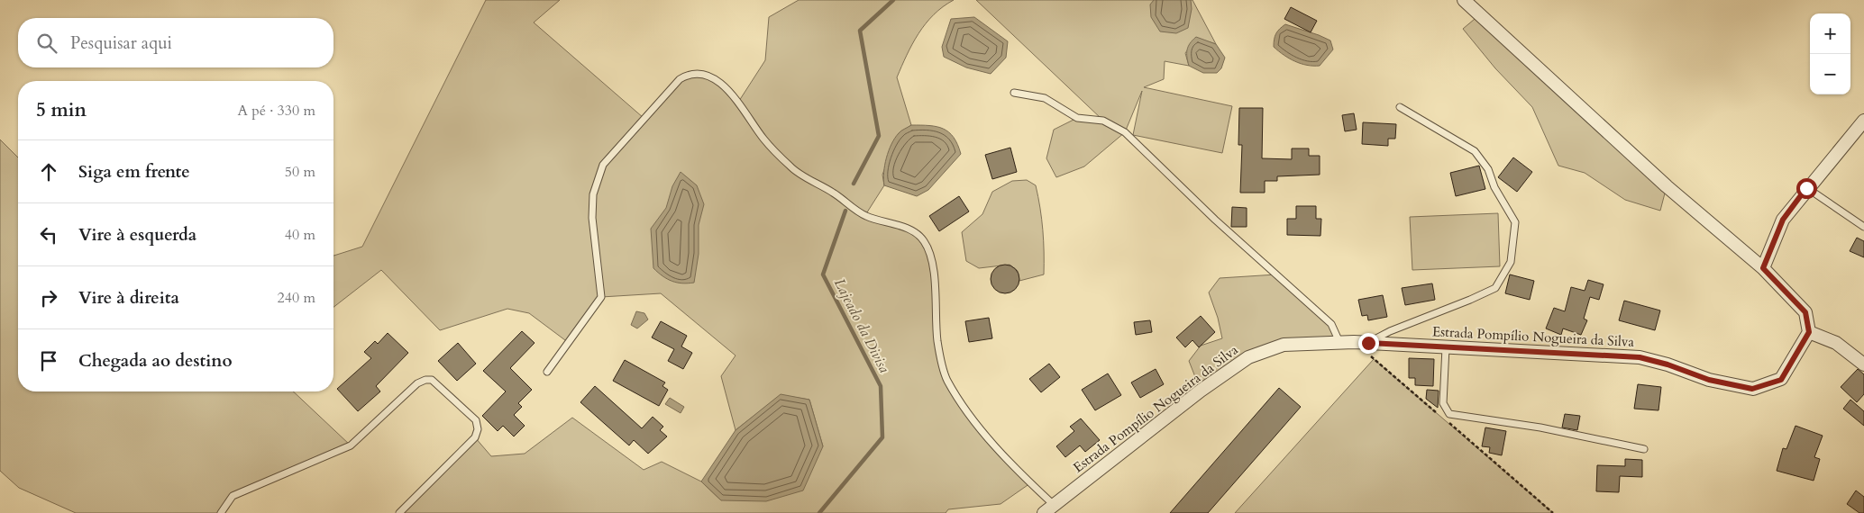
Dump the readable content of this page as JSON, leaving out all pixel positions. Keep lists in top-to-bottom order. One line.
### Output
{"streets":{"street":["Estrada Pompílio Nogueira da Silva"]},"water":["Lajeado da Divisa"],"page":{"map_buttons":["+","−"],"search":"Pesquisar aqui","heading":["5 min","A pé · 330 m"],"list":[["Siga em frente","50 m"],["Vire à esquerda","40 m"],["Vire à direita","240 m"],"Chegada ao destino"]}}
